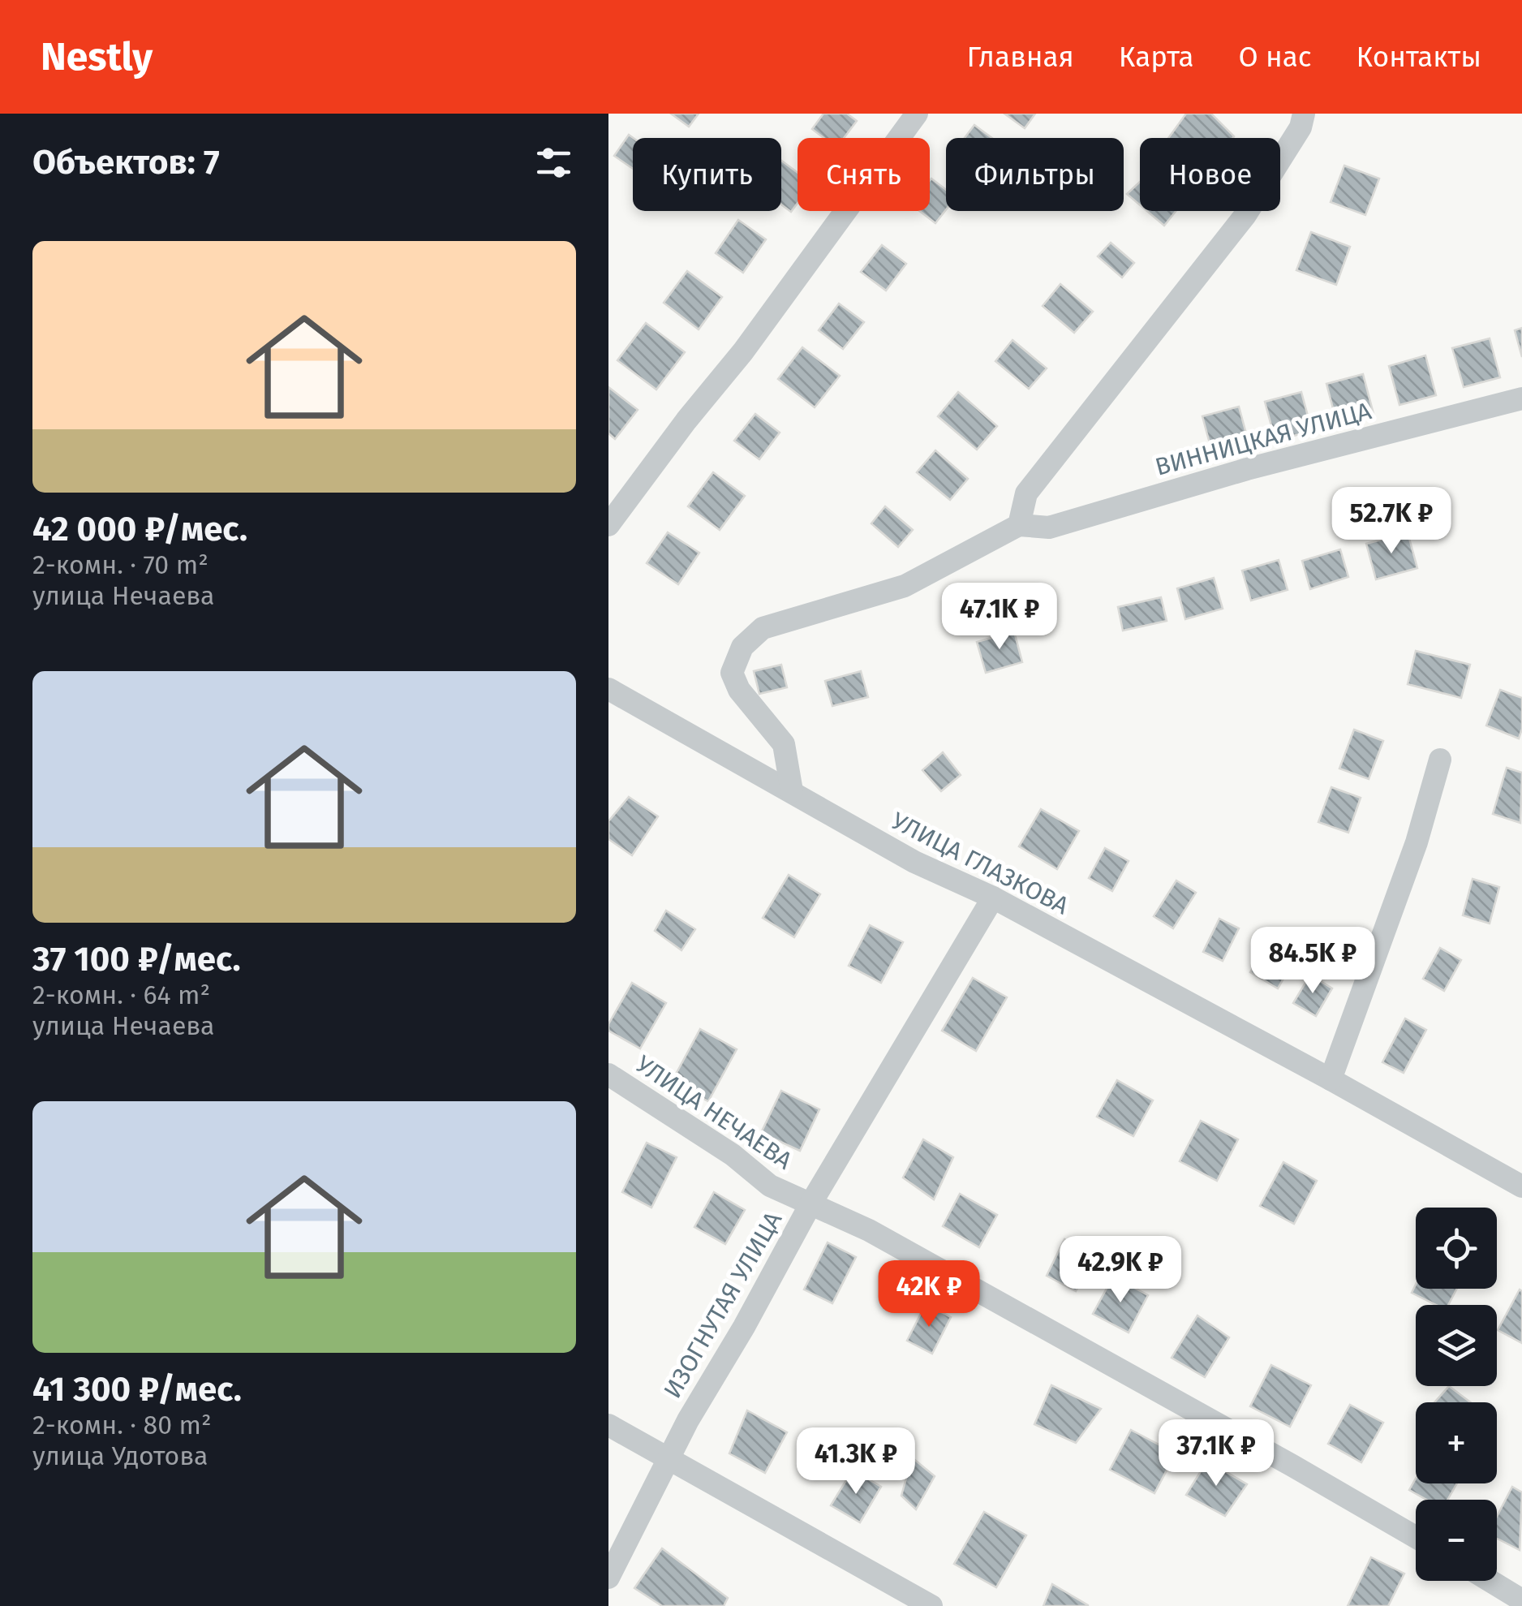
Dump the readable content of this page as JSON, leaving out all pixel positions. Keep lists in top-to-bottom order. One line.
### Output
{"streets":{"street":["ВИННИЦКАЯ УЛИЦА","УЛИЦА ГЛАЗКОВА","УЛИЦА НЕЧАЕВА","ИЗОГНУТАЯ УЛИЦА"]},"crossings":[["УЛИЦА ГЛАЗКОВА","ИЗОГНУТАЯ УЛИЦА"],["УЛИЦА НЕЧАЕВА","ИЗОГНУТАЯ УЛИЦА"]],"page":{"header":"Nestly","nav":["Главная","Карта","О нас","Контакты"],"heading":"Объектов: 7","chip":["Купить","Снять","Фильтры","Новое"],"list":[{"name":"42 000 ₽/мес.","note":"2-комн. · 70 m² · улица Нечаева"},{"name":"37 100 ₽/мес.","note":"2-комн. · 64 m² · улица Нечаева"},{"name":"41 300 ₽/мес.","note":"2-комн. · 80 m² · улица Удотова"}],"price":["52.7K ₽","47.1K ₽","84.5K ₽","42.9K ₽","42K ₽","37.1K ₽","41.3K ₽"],"map_buttons":["+","−"]}}
